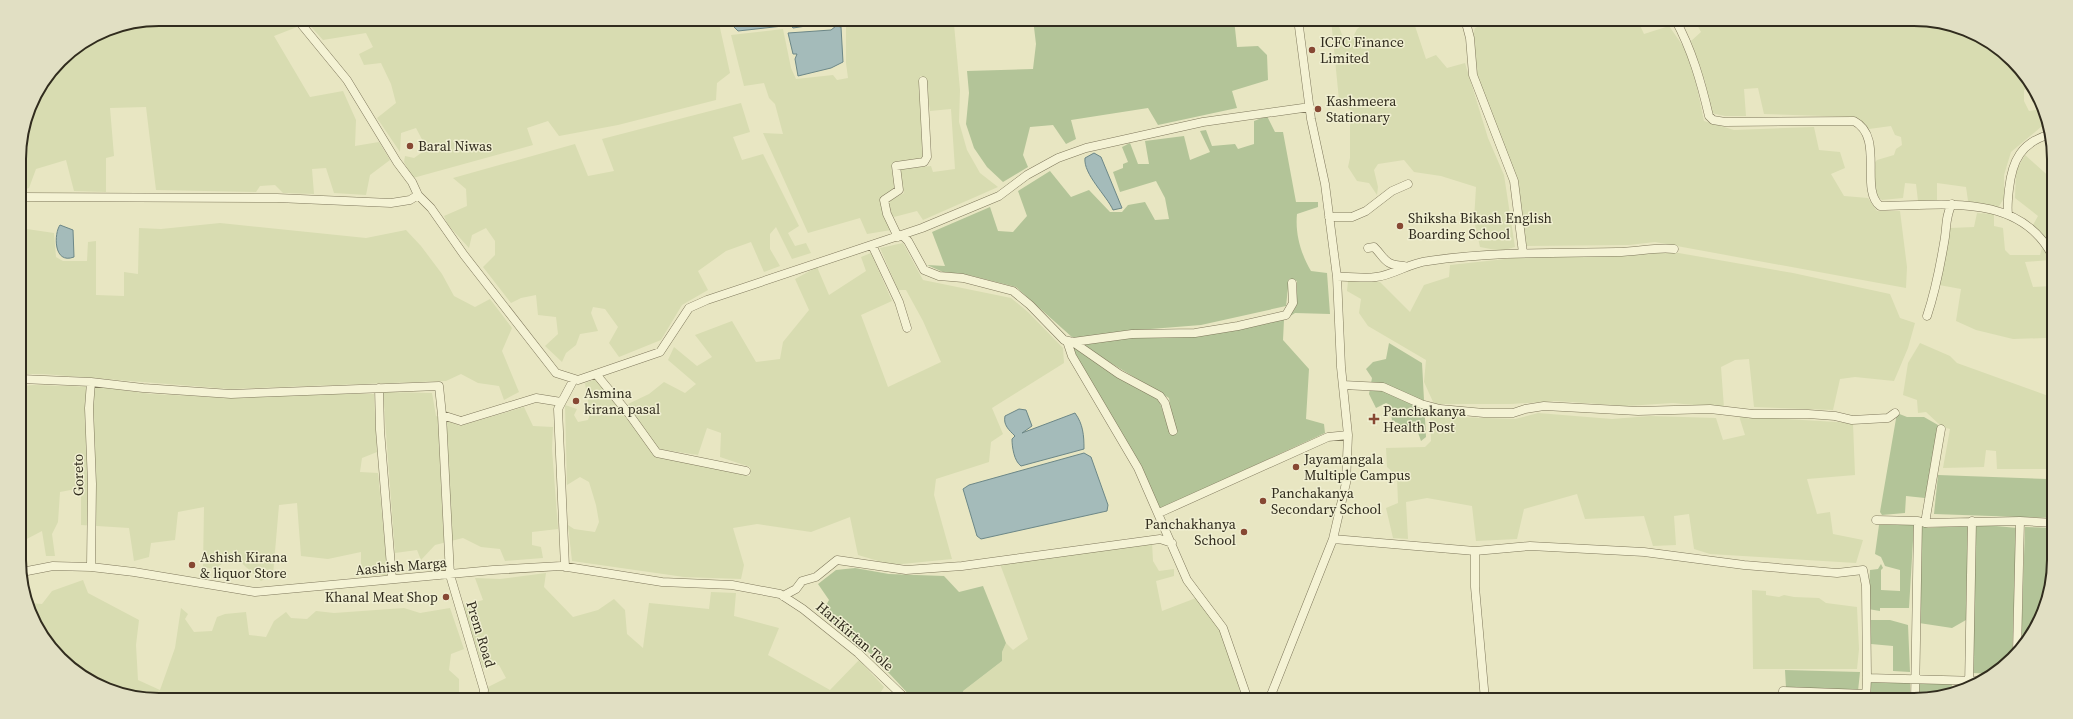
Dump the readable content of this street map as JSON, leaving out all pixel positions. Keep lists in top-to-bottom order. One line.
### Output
{"streets":{"street":["Goreto","Aashish Marga","Prem Road","HariKirtan Tole"]},"crossings":[["Goreto","Aashish Marga"],["Aashish Marga","Prem Road"],["Aashish Marga","HariKirtan Tole"]],"places":{"other":["ICFC Finance Limited","Kashmeera Stationary","Baral Niwas","Shiksha Bikash English Boarding School","Asmina kirana pasal","Jayamangala Multiple Campus","Panchakanya Secondary School","Panchakhanya School","Ashish Kirana & liquor Store","Khanal Meat Shop"],"health":["Panchakanya Health Post"]}}
